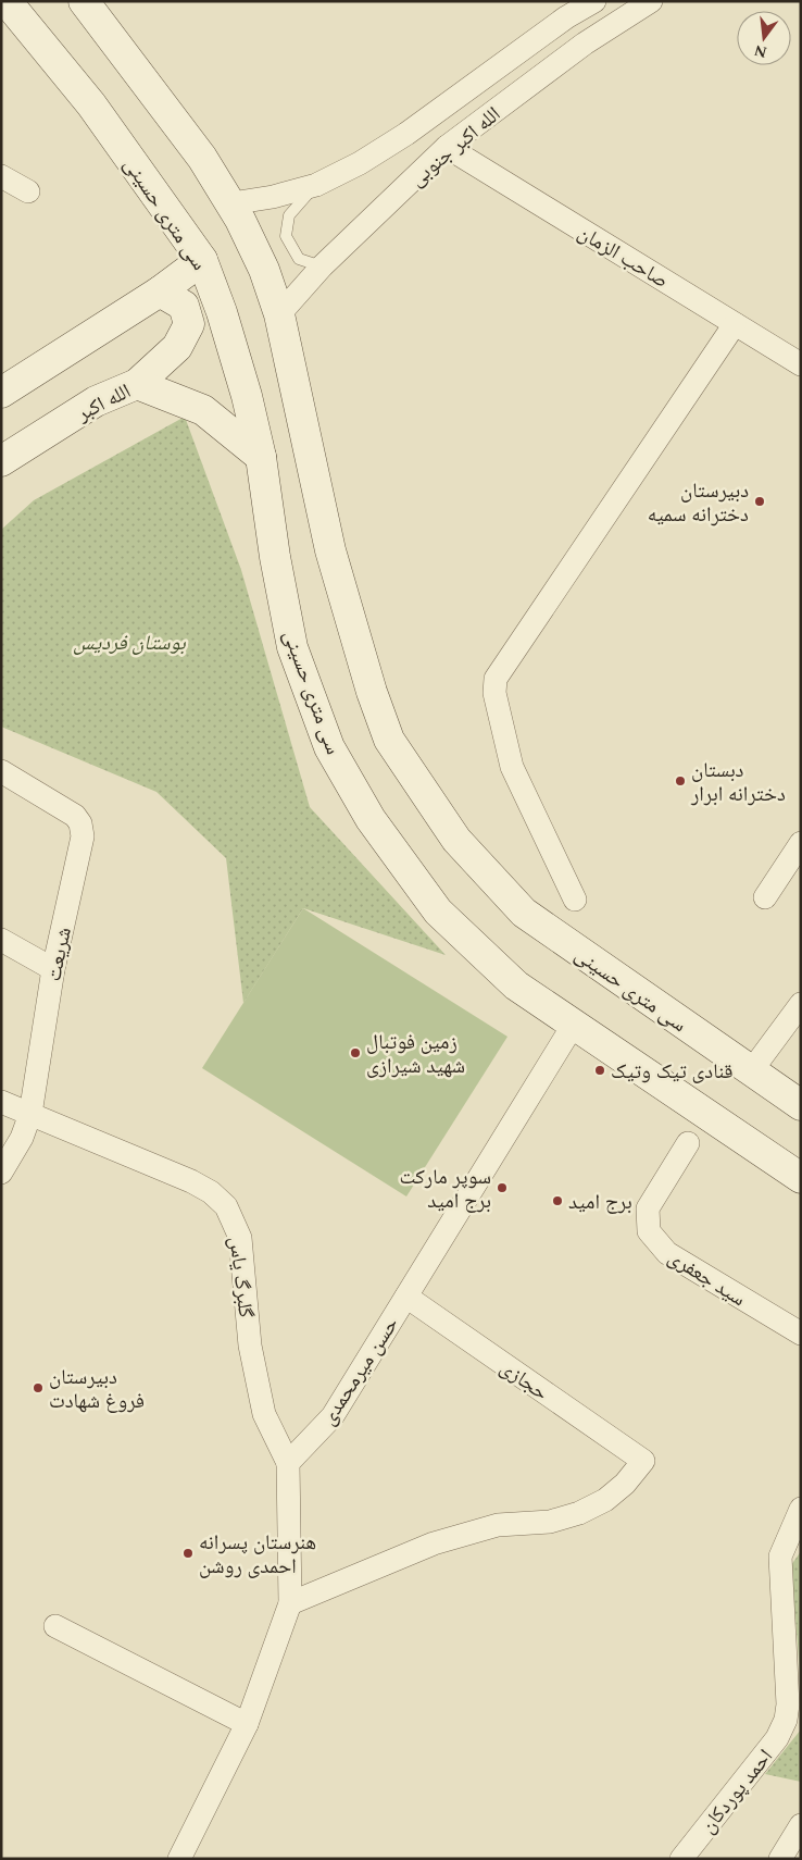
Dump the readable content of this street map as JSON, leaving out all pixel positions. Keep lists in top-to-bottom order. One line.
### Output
{"streets":{"main road":["سی متری حسینی","الله اکبر"],"street":["الله اکبر جنوبی","صاحب الزمان","شریعت","گلبرگ یاس","سید جعفری","حسن میرمحمدی","حجازی","احمد پوردکان"]},"crossings":[["الله اکبر جنوبی","سی متری حسینی"],["الله اکبر جنوبی","صاحب الزمان"],["سی متری حسینی","الله اکبر"],["سی متری حسینی","حسن میرمحمدی"],["شریعت","گلبرگ یاس"],["گلبرگ یاس","حسن میرمحمدی"],["حسن میرمحمدی","حجازی"]],"parks":["بوستان فردیس"],"places":["دبیرستان دخترانه سمیه","دبستان دخترانه ابرار","زمین فوتبال شهید شیرازی","قنادی تیک وتیک","سوپر مارکت برج امید","برج امید","دبیرستان فروغ شهادت","هنرستان پسرانه احمدی روشن"],"north":"bottom"}
